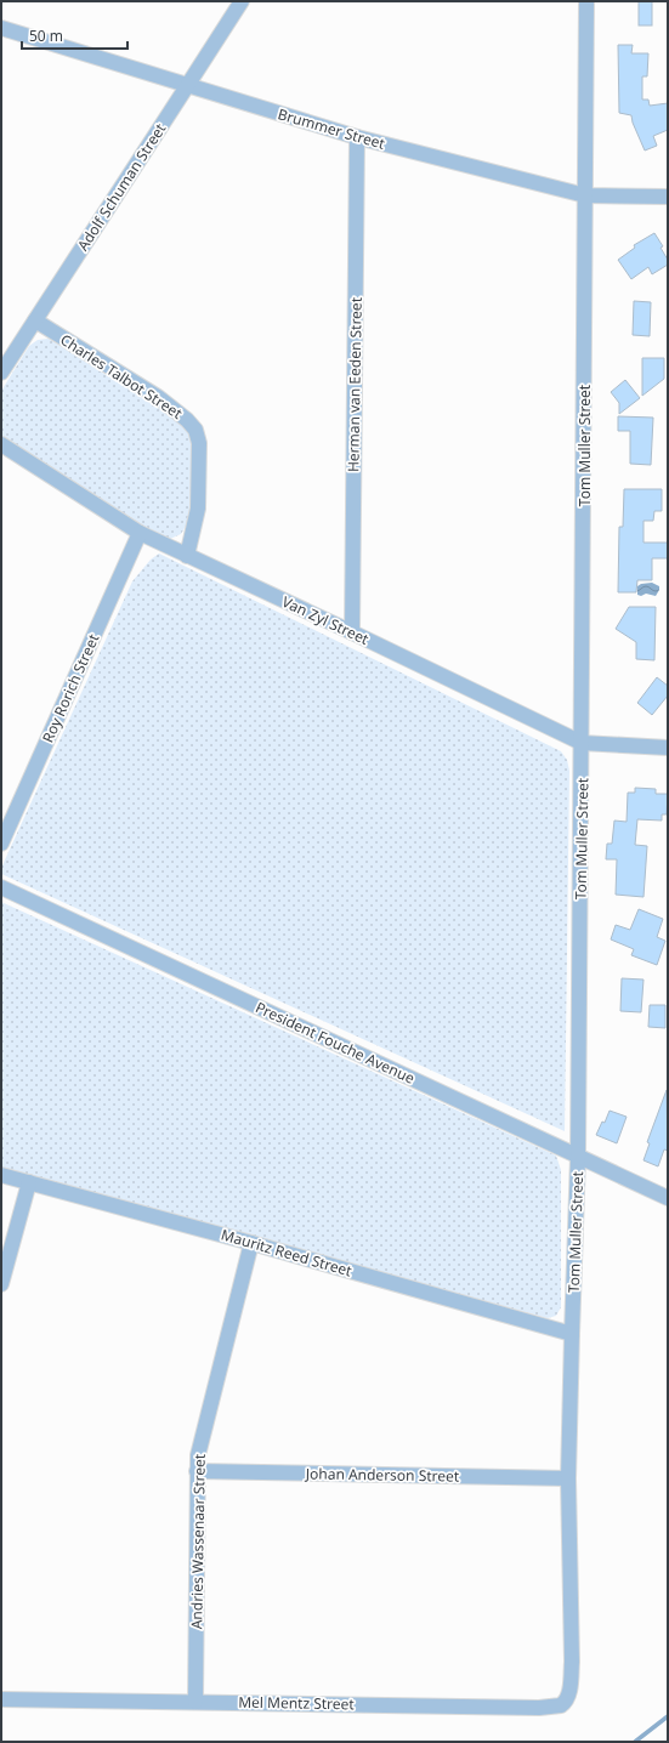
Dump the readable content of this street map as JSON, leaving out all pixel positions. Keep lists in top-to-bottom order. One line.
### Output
{"streets":{"street":["Brummer Street","Adolf Schuman Street","Charles Talbot Street","Herman van Eeden Street","Tom Muller Street","Van Zyl Street","Roy Rorich Street","President Fouche Avenue","Mauritz Reed Street","Johan Anderson Street","Andries Wassenaar Street","Mel Mentz Street"]},"crossings":[["Brummer Street","Adolf Schuman Street"],["Brummer Street","Herman van Eeden Street"],["Brummer Street","Tom Muller Street"],["Adolf Schuman Street","Charles Talbot Street"],["Charles Talbot Street","Van Zyl Street"],["Herman van Eeden Street","Van Zyl Street"],["Tom Muller Street","Van Zyl Street"],["Tom Muller Street","President Fouche Avenue"],["Tom Muller Street","Mauritz Reed Street"],["Tom Muller Street","Johan Anderson Street"],["Tom Muller Street","Mel Mentz Street"],["Van Zyl Street","Roy Rorich Street"],["Mauritz Reed Street","Andries Wassenaar Street"],["Johan Anderson Street","Andries Wassenaar Street"],["Andries Wassenaar Street","Mel Mentz Street"]],"scale_bar":"50 m"}
